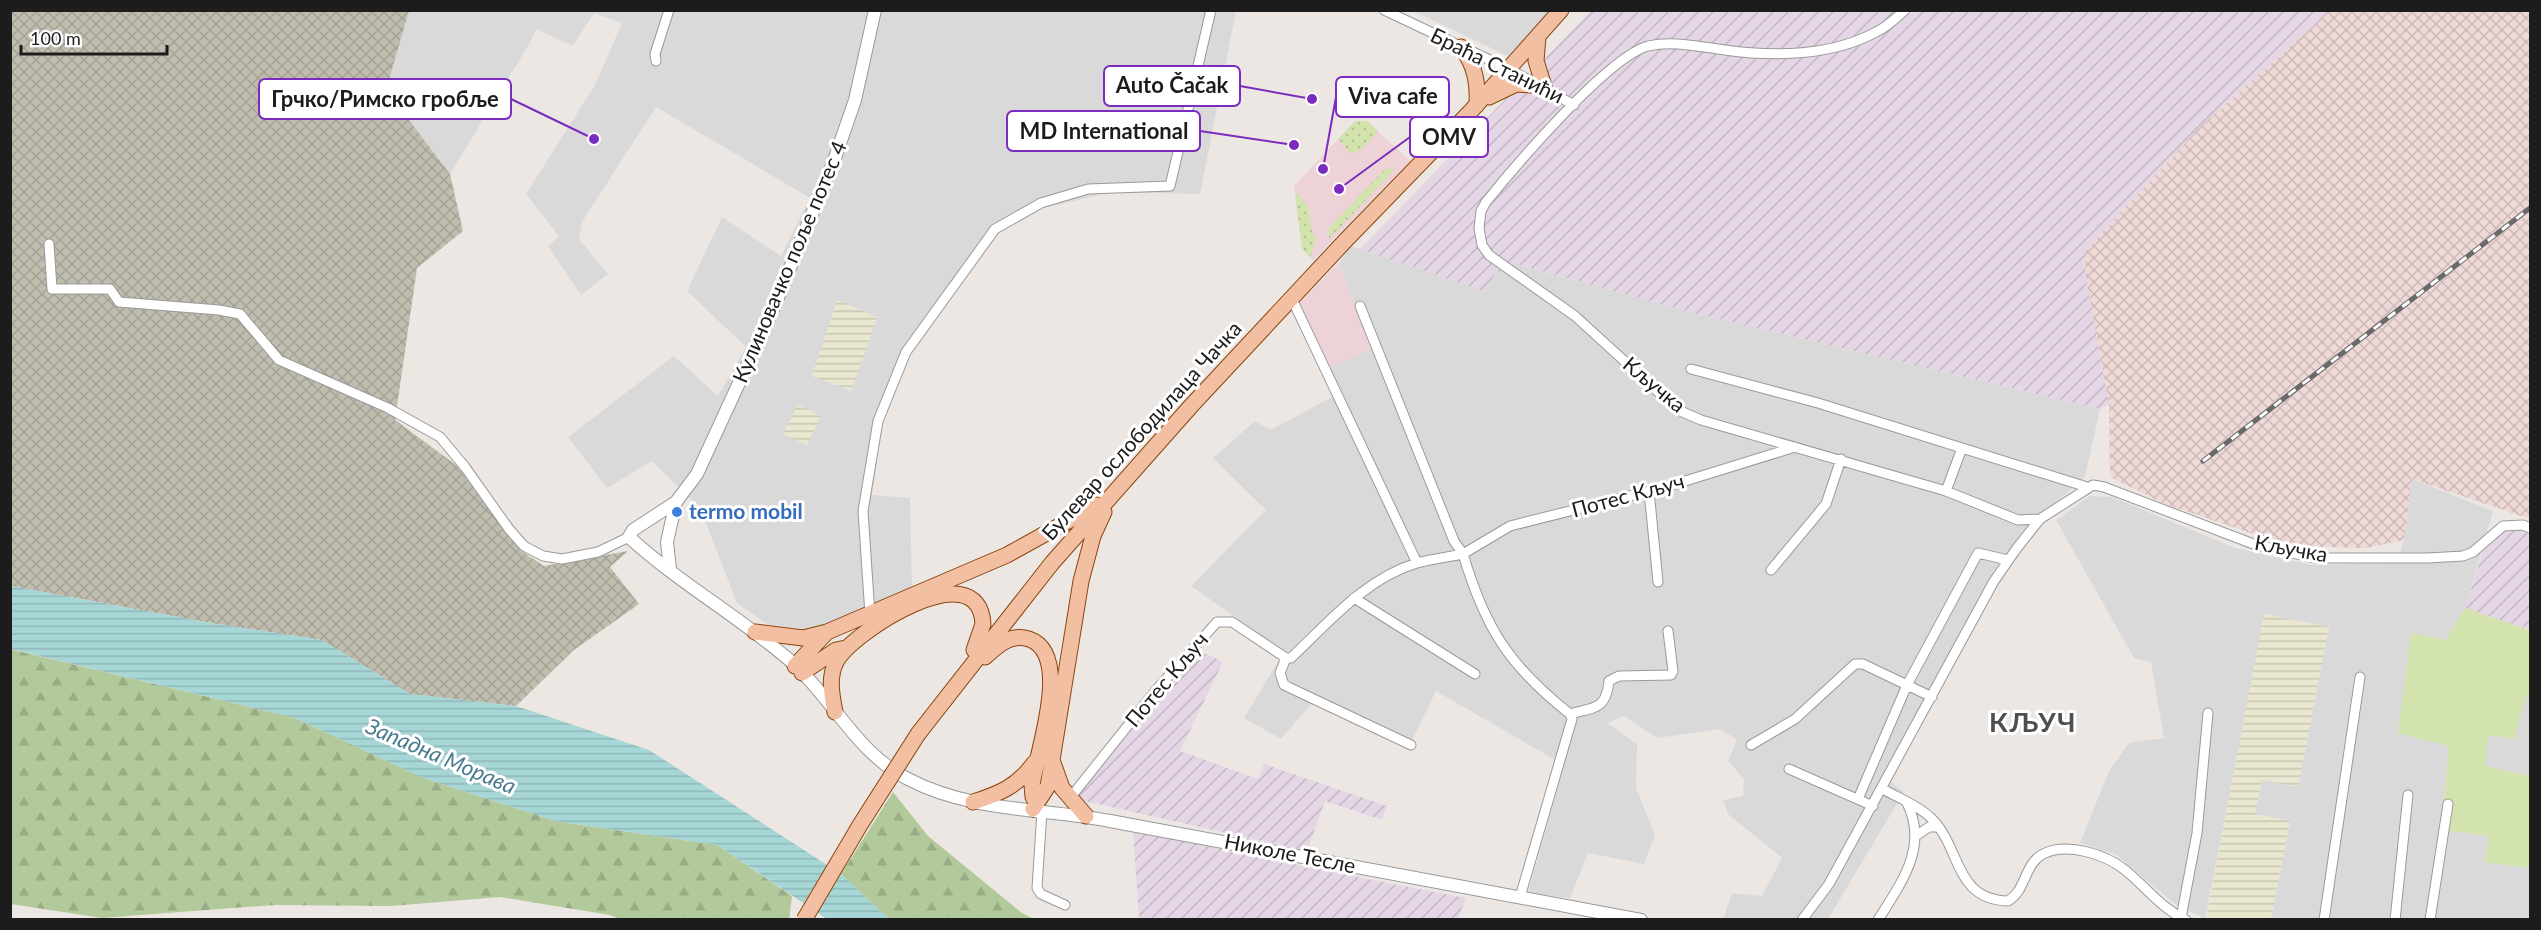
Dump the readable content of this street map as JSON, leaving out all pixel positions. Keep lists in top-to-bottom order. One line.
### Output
{"streets":{"main road":["Булевар ослободилаца Чачка"],"street":["Браћа Станићи","Кулиновачко поље потес 4","Кључка","Потес Кључ","Николе Тесле"]},"crossings":[["Браћа Станићи","Кључка"],["Браћа Станићи","Булевар ослободилаца Чачка"],["Кључка","Потес Кључ"]],"districts":["КЉУЧ"],"water":["Западна Морава"],"places":["Auto Čačak","Грчко/Римско гробље","MD International","Viva cafe","OMV","termo mobil"],"scale_bar":"100 m"}
